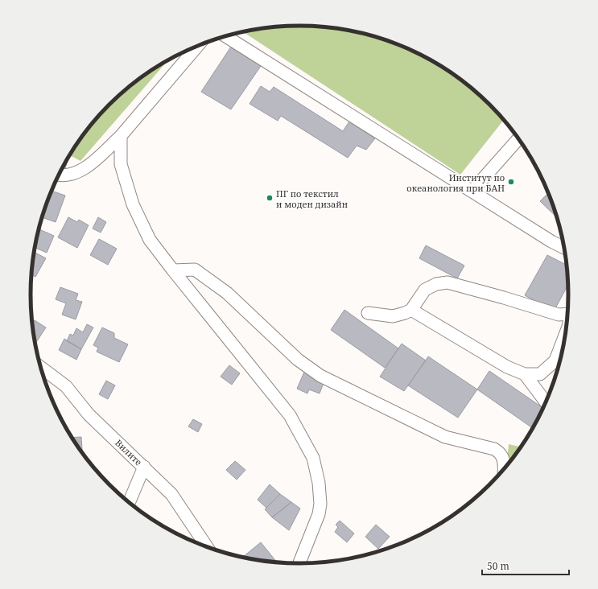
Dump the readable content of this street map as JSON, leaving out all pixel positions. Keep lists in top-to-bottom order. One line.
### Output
{"streets":{"street":["Вилите"]},"places":["Институт по океанология при БАН","ПГ по текстил и моден дизайн"],"scale_bar":"50 m"}
